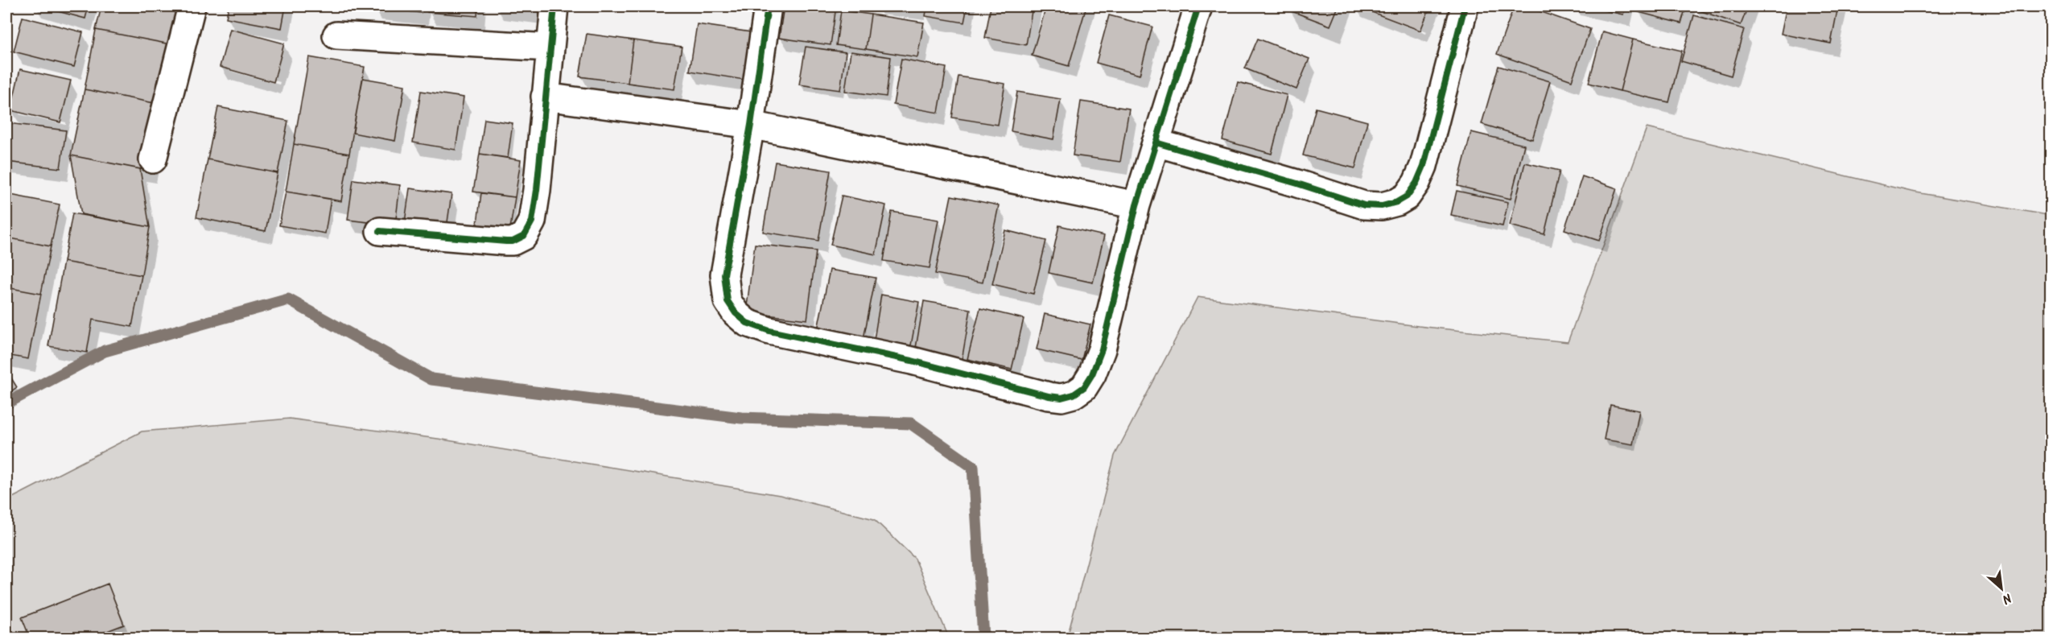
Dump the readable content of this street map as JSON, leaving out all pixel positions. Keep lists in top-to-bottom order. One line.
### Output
{"north":"bottom right"}
